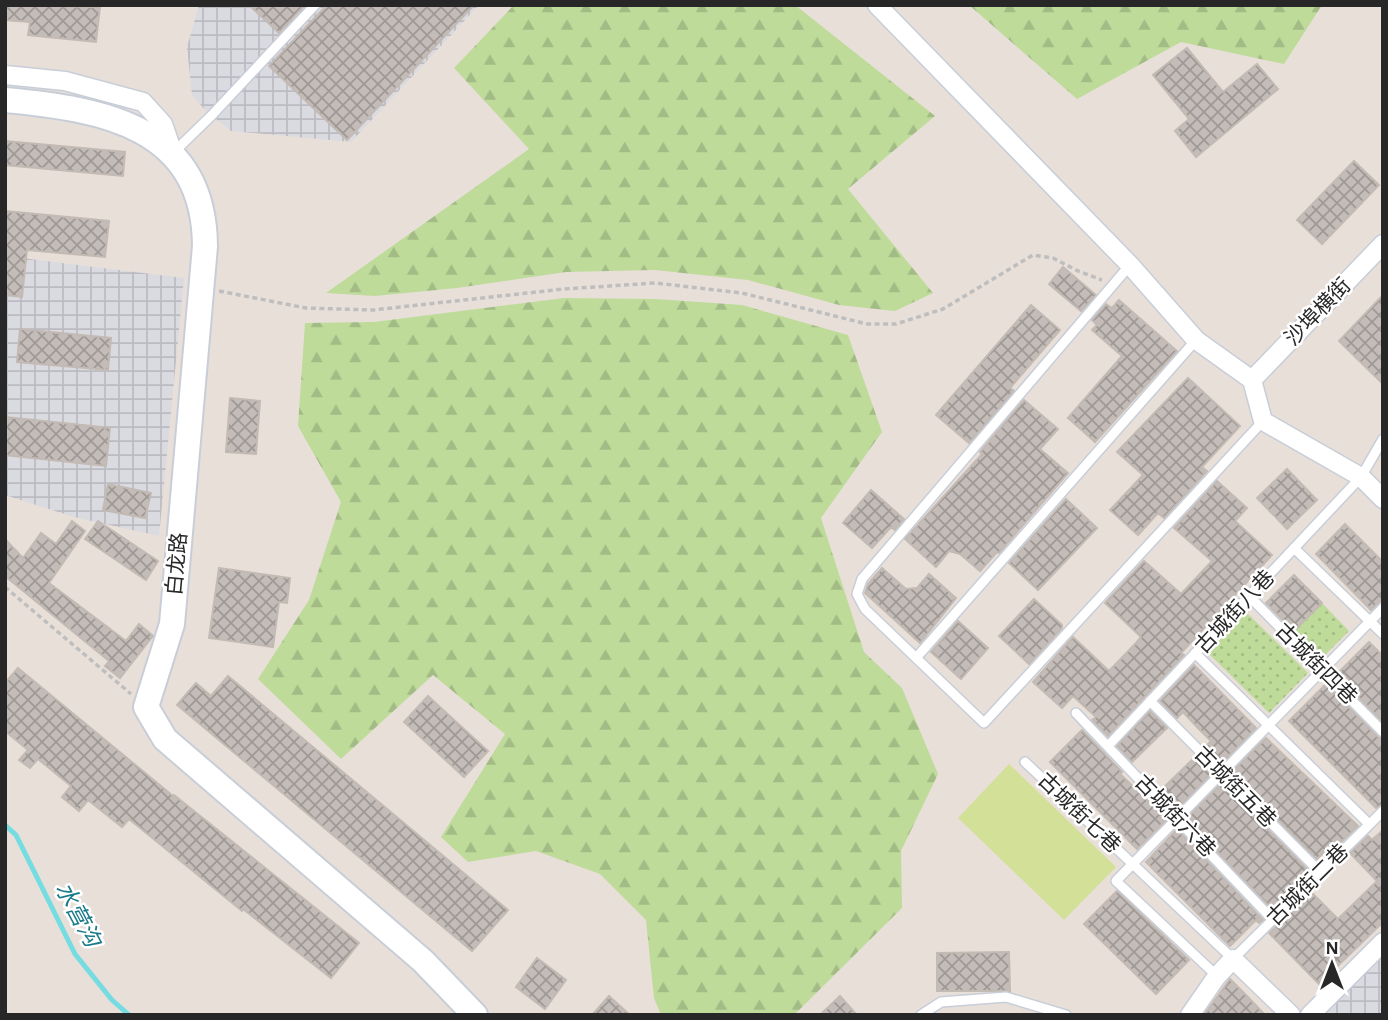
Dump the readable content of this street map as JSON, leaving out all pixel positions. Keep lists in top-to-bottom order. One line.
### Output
{"streets":{"street":["沙埠横街","白龙路"],"lane":["古城街八巷","古城街四巷","古城街五巷","古城街七巷","古城街六巷","古城街二巷"]},"crossings":[["古城街八巷","古城街四巷"],["古城街八巷","古城街五巷"],["古城街八巷","古城街六巷"],["古城街五巷","古城街二巷"],["古城街七巷","古城街二巷"],["古城街六巷","古城街二巷"]],"water":["水营沟"],"north":"top"}
